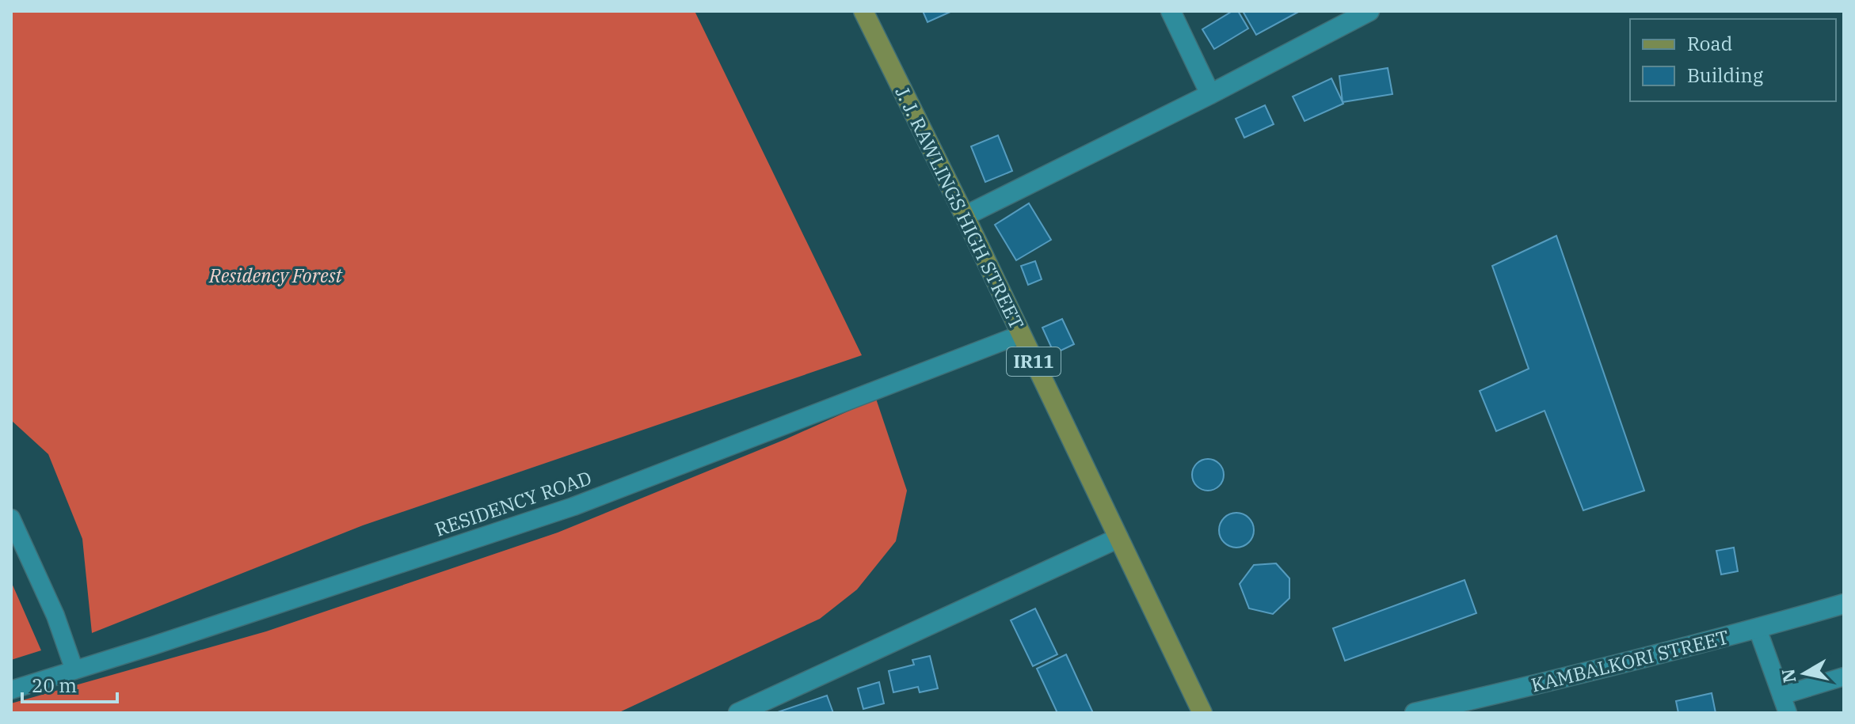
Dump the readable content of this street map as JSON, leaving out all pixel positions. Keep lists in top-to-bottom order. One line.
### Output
{"streets":{"main road":["J. J. RAWLINGS HIGH STREET","IR11"],"street":["KAMBALKORI STREET"],"lane":["RESIDENCY ROAD"]},"crossings":[["J. J. RAWLINGS HIGH STREET","RESIDENCY ROAD"]],"parks":["Residency Forest"],"legend":["Road","Building"],"scale_bar":"20 m","north":"left"}
